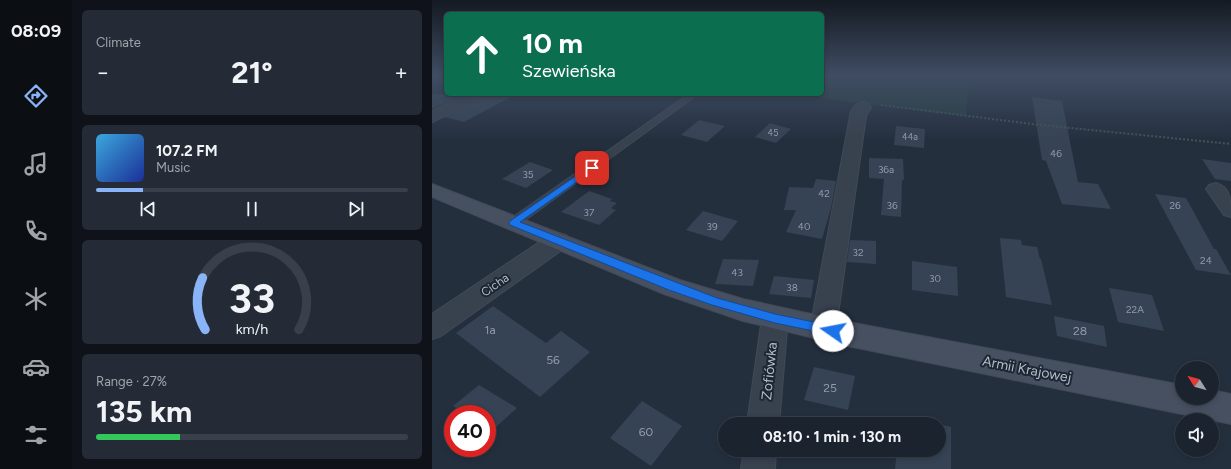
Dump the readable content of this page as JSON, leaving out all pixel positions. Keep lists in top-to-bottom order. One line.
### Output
{"streets":{"street":["Cicha","Armii Krajowej","Zofiówka"]},"crossings":[["Cicha","Armii Krajowej"],["Armii Krajowej","Zofiówka"]],"house_numbers":["45","44a","46","36a","35","42","36","26","37","39","40","32","24","43","30","38","22A","1a","28","56","25","60"],"north":"top left","page":{"tabs":"08:09","tile":["Climate",["Range · 27%","135 km"]],"turn":["10 m","Szewieńska"],"heat":["−","21°","+"],"song":["107.2 FM","Music"],"limit":"40","trip":"08:10 · 1 min · 130 m","gauge":["33","km/h"]}}
